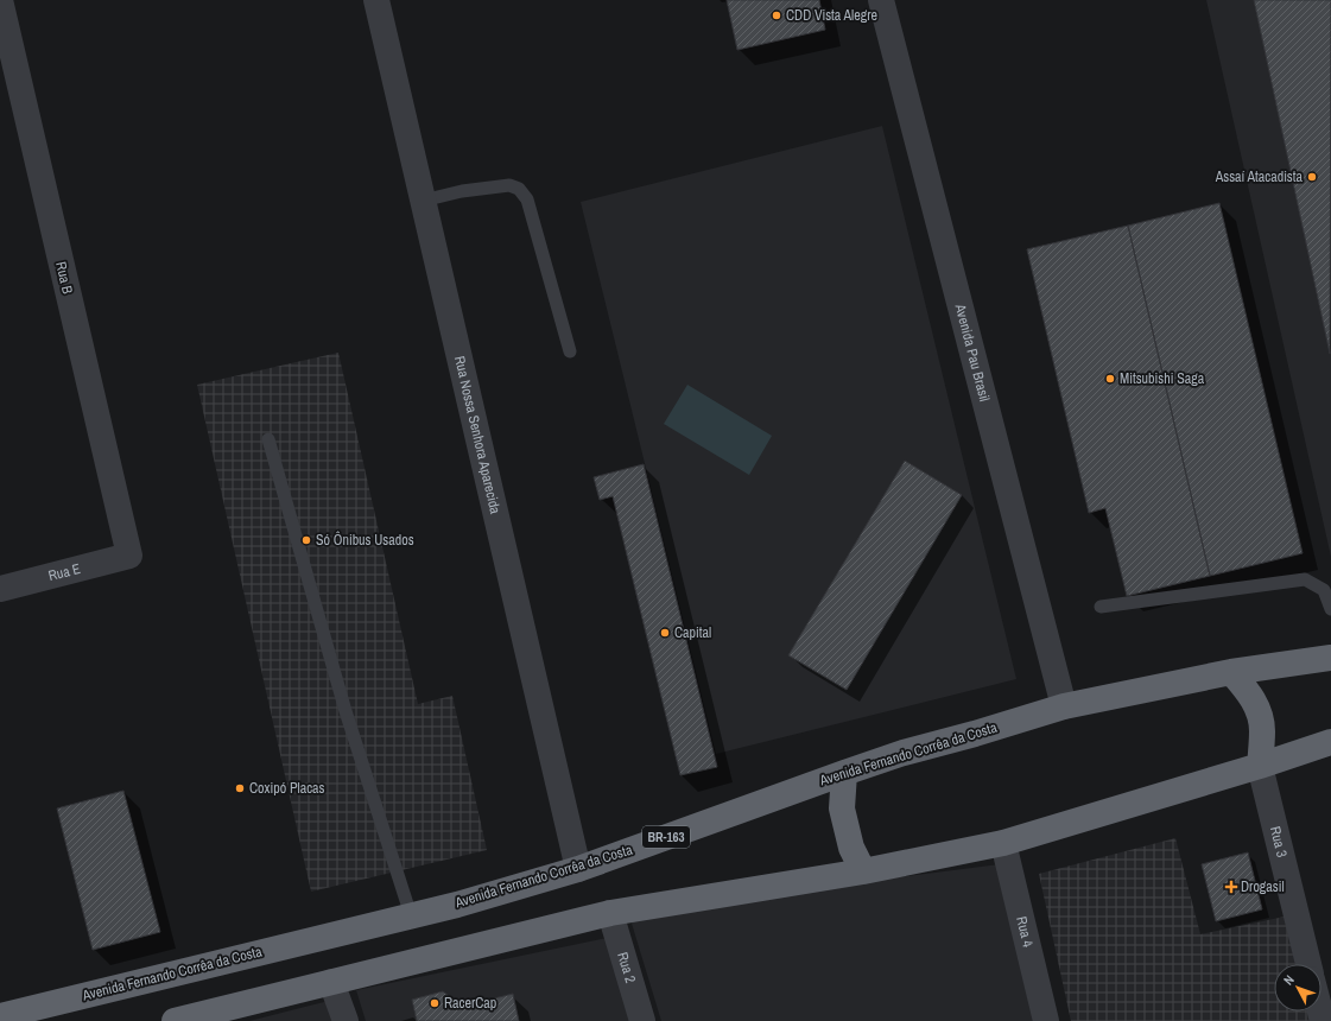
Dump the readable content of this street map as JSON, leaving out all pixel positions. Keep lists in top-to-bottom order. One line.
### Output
{"streets":{"highway":["Avenida Fernando Corrêa da Costa","BR-163"],"street":["Rua B","Avenida Pau Brasil","Rua Nossa Senhora Aparecida","Rua E","Rua 3","Rua 4","Rua 2"]},"crossings":[["Rua B","Rua E"],["Avenida Pau Brasil","Avenida Fernando Corrêa da Costa"],["Rua Nossa Senhora Aparecida","Avenida Fernando Corrêa da Costa"]],"places":{"other":["CDD Vista Alegre","Assaí Atacadista","Mitsubishi Saga","Só Ônibus Usados","Capital","Coxipó Placas","RacerCap"],"health":["Drogasil"]},"north":"top left"}
